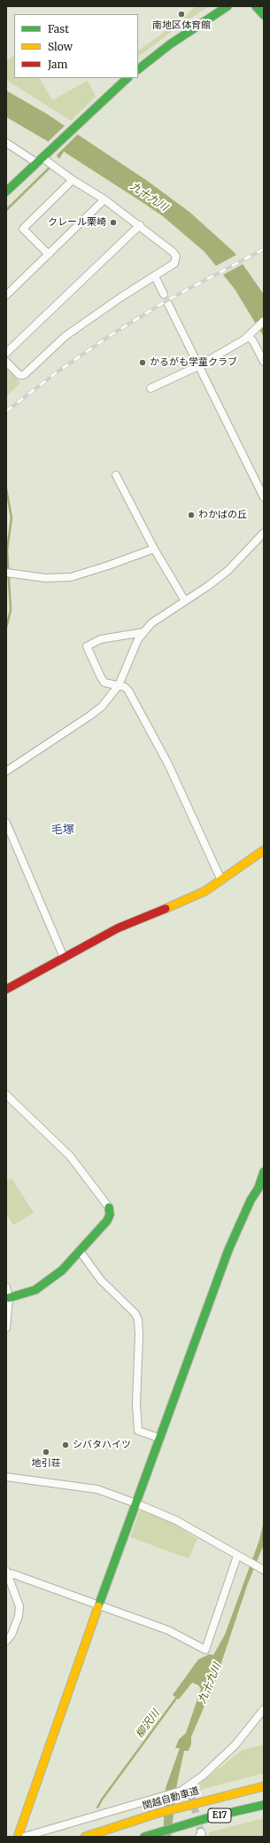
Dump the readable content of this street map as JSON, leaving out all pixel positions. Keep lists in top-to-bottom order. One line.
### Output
{"streets":{"main road":["関越自動車道","E17"]},"districts":["毛塚"],"water":["九十九川","柳沢川"],"places":["南地区体育館","クレール栗崎","かるがも学童クラブ","わかばの丘","シバタハイツ","地引荘"],"legend":["Fast","Slow","Jam"]}
